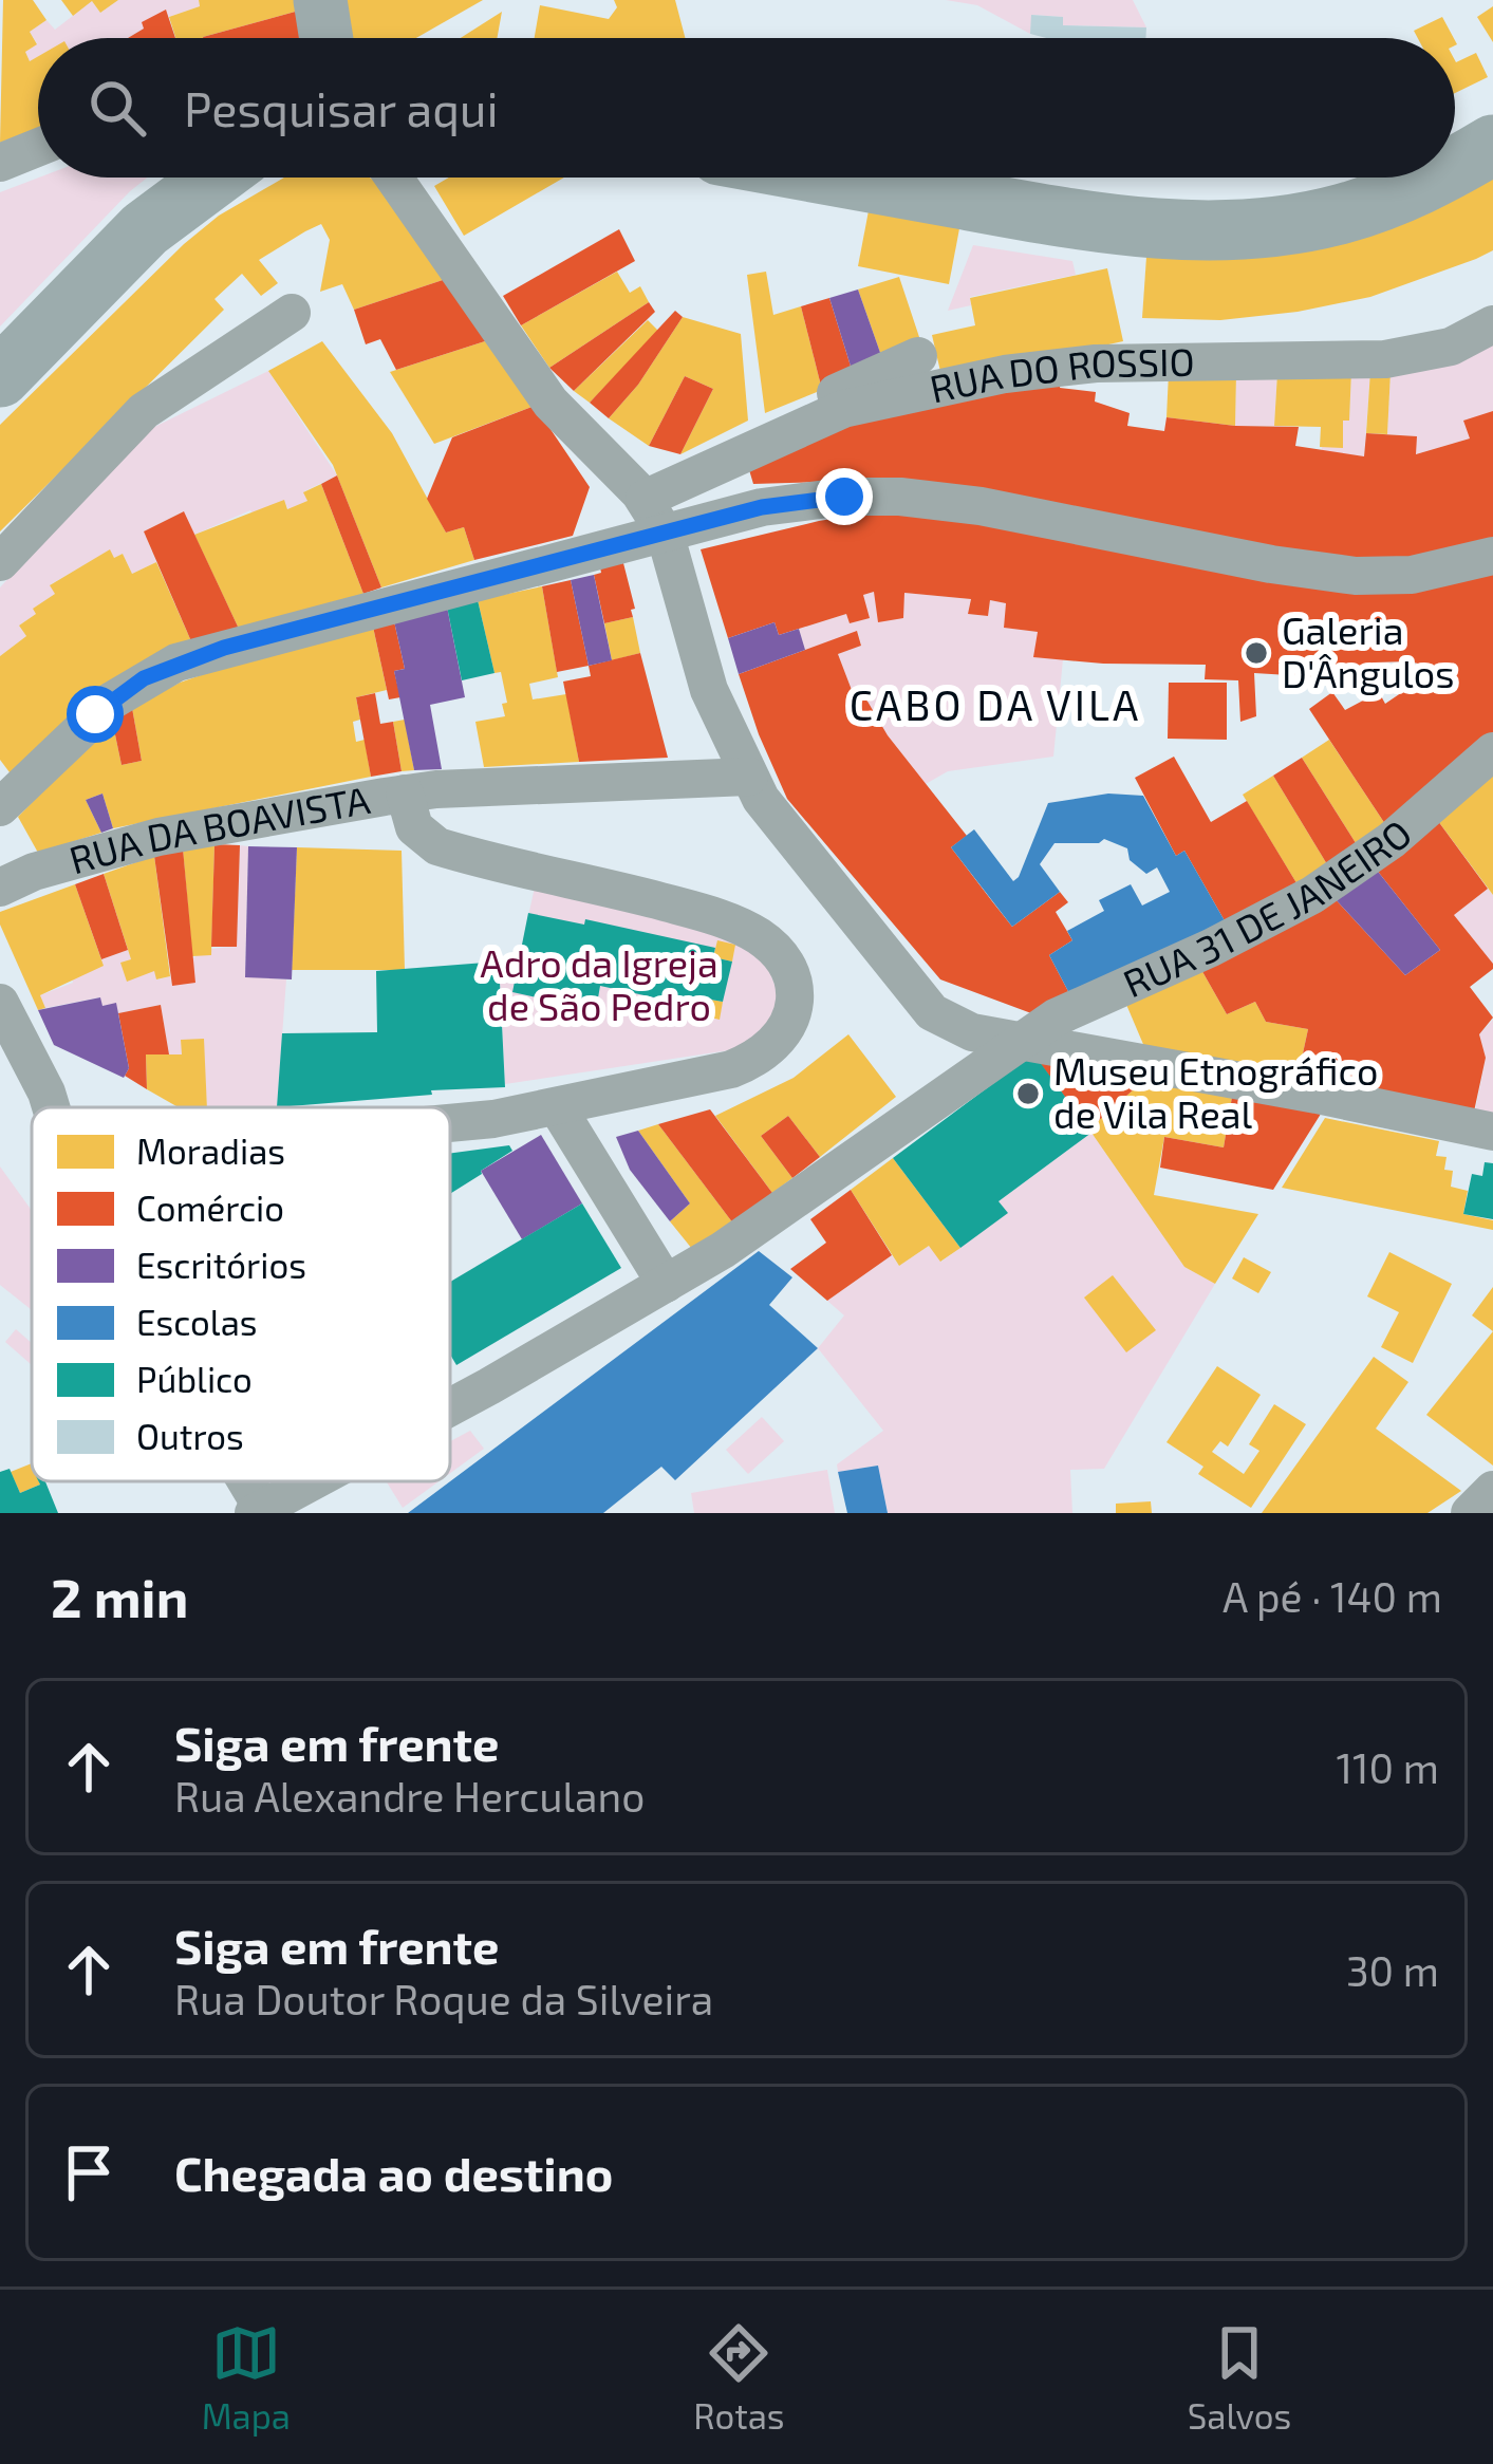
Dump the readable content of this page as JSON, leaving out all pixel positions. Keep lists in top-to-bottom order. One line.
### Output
{"streets":{"street":["RUA DO ROSSIO","RUA DA BOAVISTA","RUA 31 DE JANEIRO"]},"districts":["CABO DA VILA"],"parks":["Adro da Igreja de São Pedro"],"places":["Galeria D'Ângulos","Museu Etnográfico de Vila Real"],"legend":["Moradias","Comércio","Escritórios","Escolas","Público","Outros"],"page":{"search":"Pesquisar aqui","heading":["2 min","A pé · 140 m"],"list":[["Siga em frente","Rua Alexandre Herculano","110 m"],["Siga em frente","Rua Doutor Roque da Silveira","30 m"],"Chegada ao destino"],"nav":["Mapa","Rotas","Salvos"]}}
